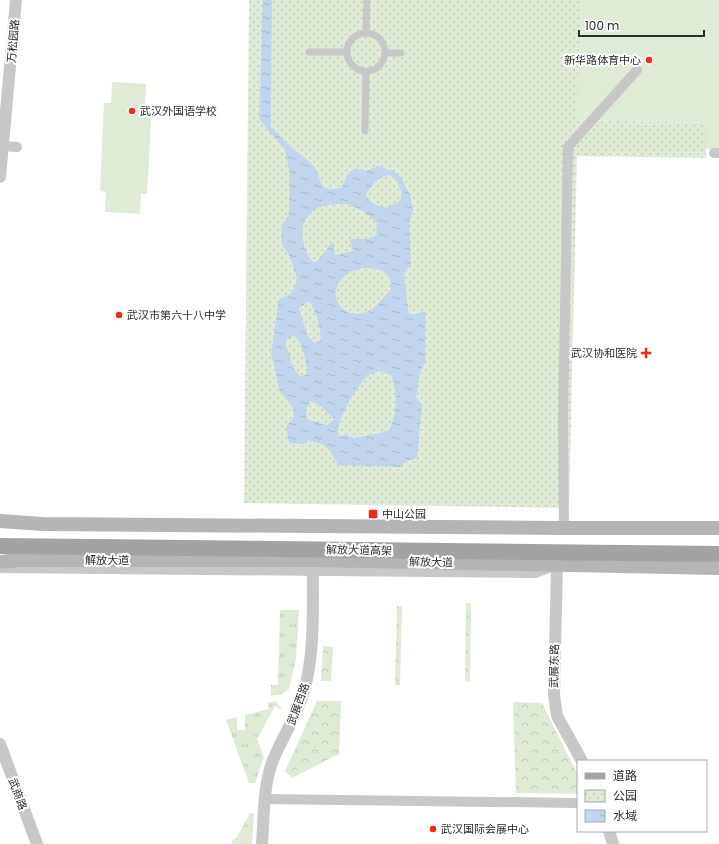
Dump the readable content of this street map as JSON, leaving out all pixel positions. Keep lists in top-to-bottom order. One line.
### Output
{"streets":{"main road":["解放大道高架","解放大道"],"street":["万松园路","武展东路","武展西路","武商路"]},"crossings":[["解放大道","武展东路"],["解放大道","武展西路"]],"places":{"other":["新华路体育中心","武汉外国语学校","武汉市第六十八中学","武汉国际会展中心"],"health":["武汉协和医院"],"transit":["中山公园"]},"legend":["道路","公园","水域"],"scale_bar":"100 m"}
